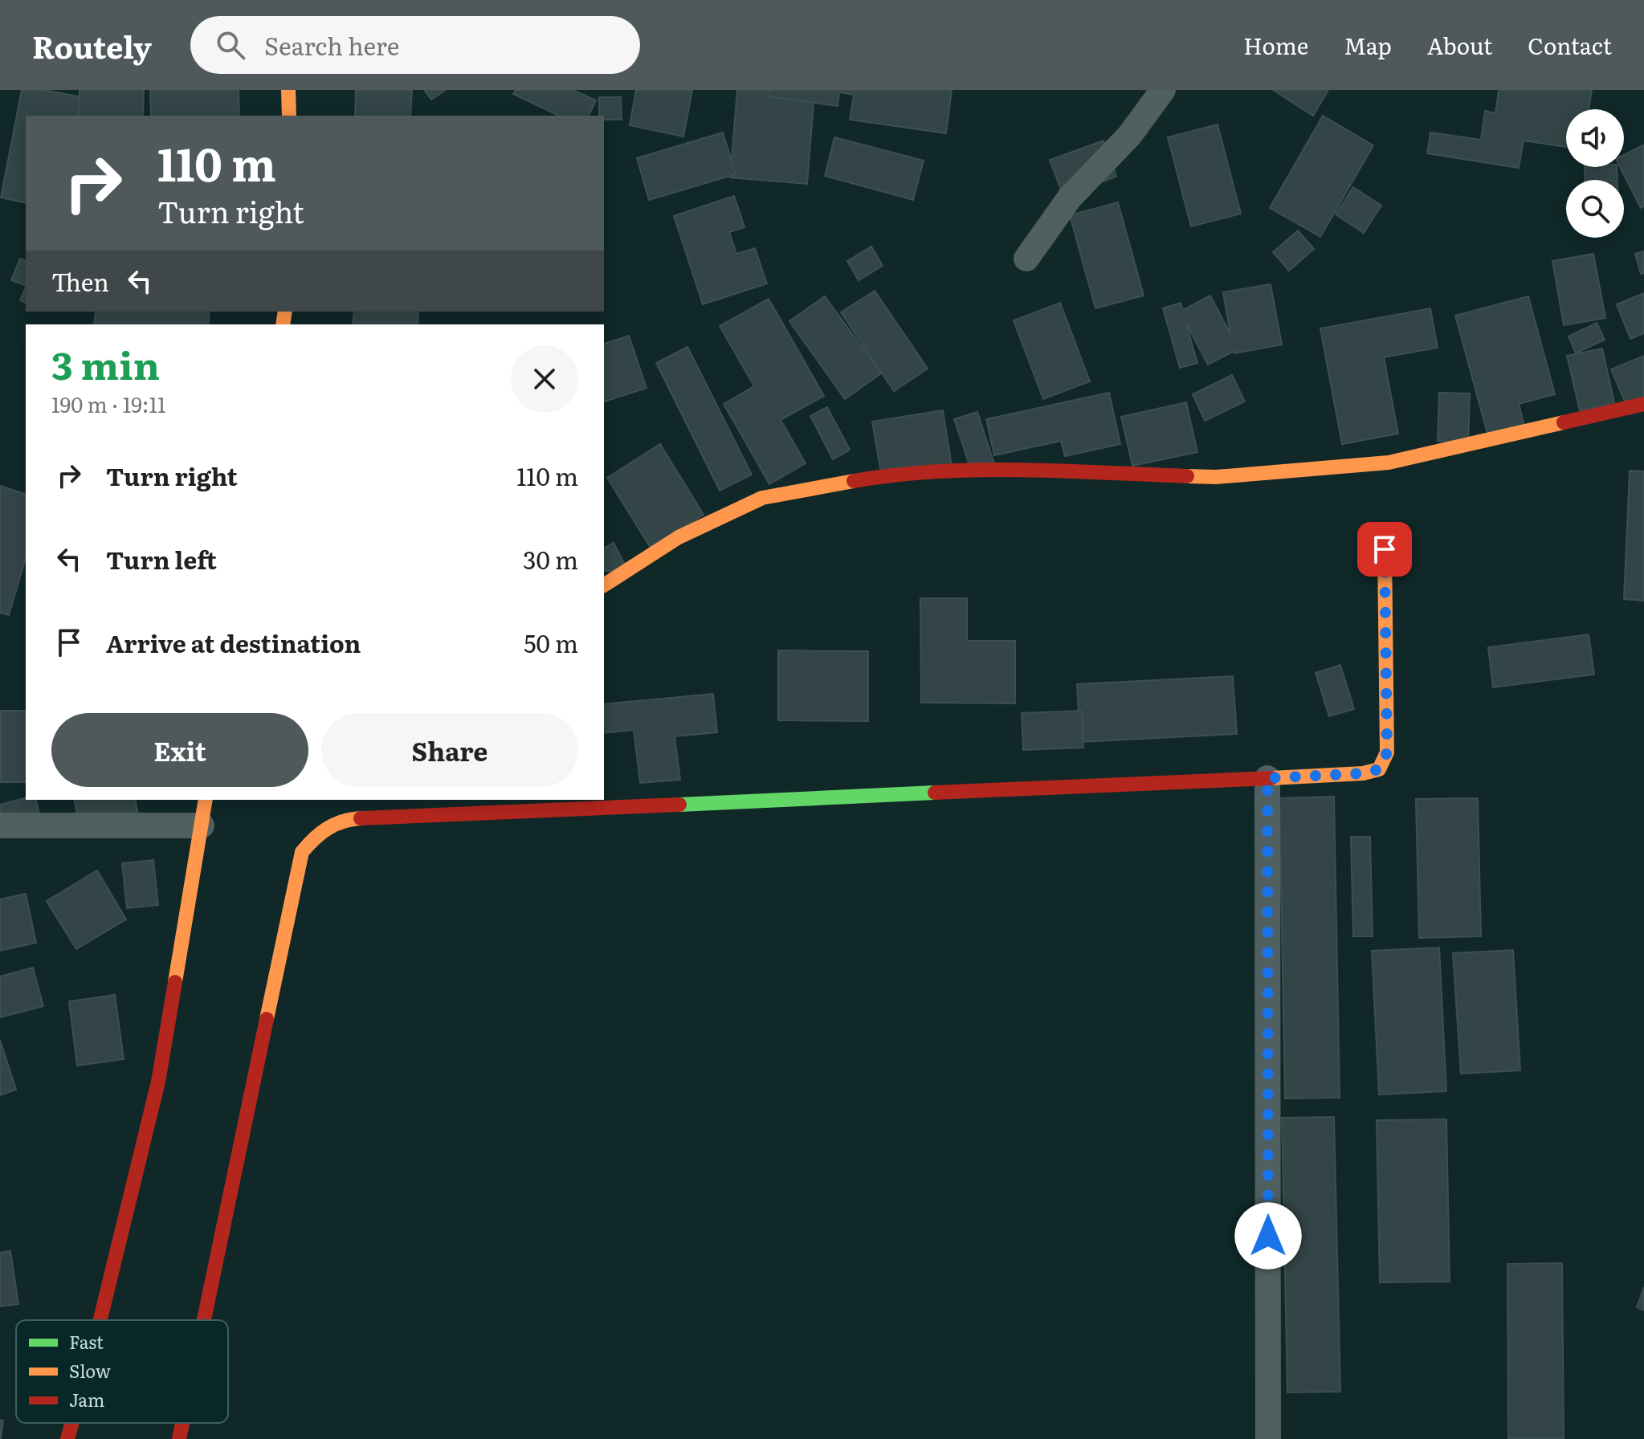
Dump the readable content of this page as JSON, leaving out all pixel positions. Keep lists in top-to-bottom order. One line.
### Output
{"legend":["Fast","Slow","Jam"],"page":{"header":"Routely","search":"Search here","nav":["Home","Map","About","Contact"],"turn":["110 m","Turn right"],"then":"Then","heading":["3 min","190 m · 19:11"],"list":[{"name":"Turn right","value":"110 m"},{"name":"Turn left","value":"30 m"},{"name":"Arrive at destination","value":"50 m"}],"buttons":["Exit","Share"]}}
